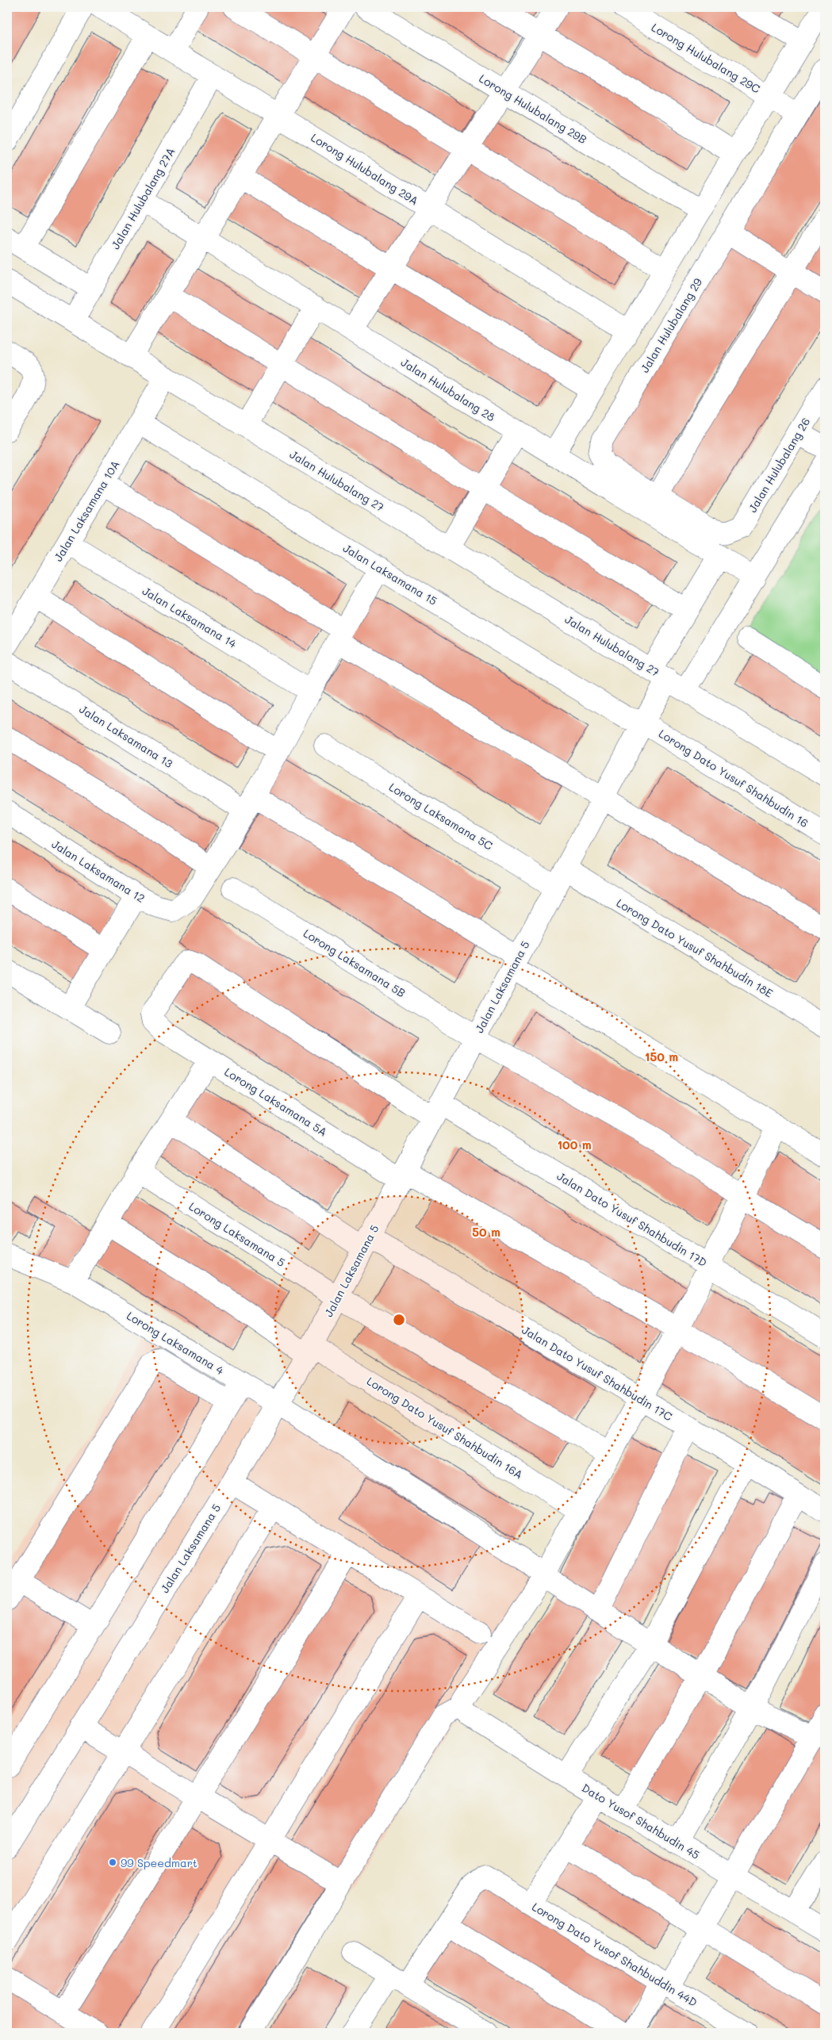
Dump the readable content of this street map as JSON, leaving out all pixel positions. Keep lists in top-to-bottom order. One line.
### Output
{"streets":{"street":["Lorong Hulubalang 29C","Lorong Hulubalang 29B","Lorong Hulubalang 29A","Jalan Hulubalang 27A","Jalan Hulubalang 29","Jalan Hulubalang 28","Jalan Hulubalang 26","Jalan Hulubalang 27","Jalan Laksamana 10A","Jalan Laksamana 15","Jalan Laksamana 14","Jalan Laksamana 13","Lorong Dato Yusuf Shahbudin 16","Lorong Laksamana 5C","Jalan Laksamana 12","Lorong Dato Yusuf Shahbudin 18E","Lorong Laksamana 5B","Jalan Laksamana 5","Lorong Laksamana 5A","Jalan Dato Yusuf Shahbudin 17D","Lorong Laksamana 5","Lorong Laksamana 4","Jalan Dato Yusuf Shahbudin 17C","Lorong Dato Yusuf Shahbudin 16A","Dato Yusof Shahbudin 45","Lorong Dato Yusof Shahbuddin 44D"]},"crossings":[["Lorong Hulubalang 29C","Jalan Hulubalang 29"],["Lorong Hulubalang 29A","Jalan Hulubalang 27A"],["Lorong Hulubalang 29A","Jalan Hulubalang 29"],["Jalan Hulubalang 27A","Jalan Hulubalang 28"],["Jalan Hulubalang 27A","Jalan Hulubalang 27"],["Jalan Hulubalang 29","Jalan Hulubalang 26"],["Jalan Hulubalang 27","Jalan Laksamana 10A"],["Jalan Hulubalang 27","Jalan Laksamana 5"],["Jalan Laksamana 10A","Jalan Laksamana 15"],["Jalan Laksamana 10A","Jalan Laksamana 14"],["Jalan Laksamana 15","Lorong Dato Yusuf Shahbudin 16"],["Jalan Laksamana 15","Jalan Laksamana 5"],["Jalan Laksamana 13","Jalan Laksamana 5"],["Lorong Dato Yusuf Shahbudin 16","Jalan Laksamana 5"],["Lorong Laksamana 5C","Lorong Dato Yusuf Shahbudin 18E"],["Lorong Laksamana 5C","Jalan Laksamana 5"],["Lorong Dato Yusuf Shahbudin 18E","Jalan Laksamana 5"],["Lorong Laksamana 5B","Jalan Laksamana 5"],["Jalan Laksamana 5","Lorong Laksamana 5A"],["Jalan Laksamana 5","Jalan Dato Yusuf Shahbudin 17D"],["Jalan Laksamana 5","Lorong Laksamana 5"],["Jalan Laksamana 5","Lorong Laksamana 4"],["Jalan Laksamana 5","Jalan Dato Yusuf Shahbudin 17C"],["Jalan Laksamana 5","Lorong Dato Yusuf Shahbudin 16A"],["Lorong Laksamana 5A","Jalan Dato Yusuf Shahbudin 17D"]],"places":["99 Speedmart"],"rings":["150 m","100 m","50 m"]}
